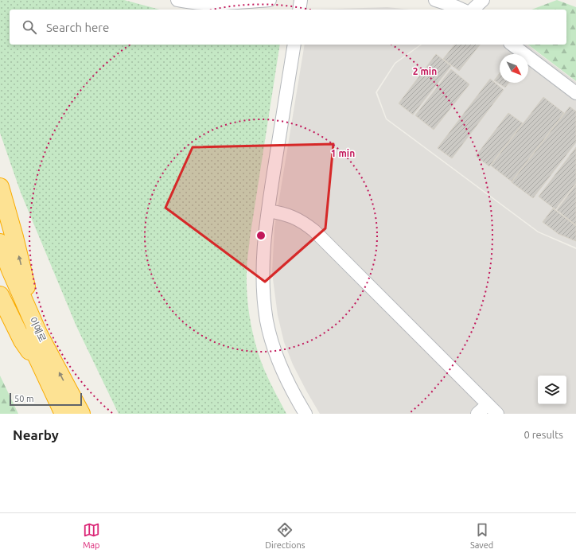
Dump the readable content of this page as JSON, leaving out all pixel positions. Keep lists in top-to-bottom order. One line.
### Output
{"streets":{"highway":["이예로"]},"scale_bar":"50 m","north":"bottom right","page":{"search":"Search here","scale":"50 m","heading":["Nearby","0 results"],"nav":["Map","Directions","Saved"]},"rings":["2 min","1 min"]}
